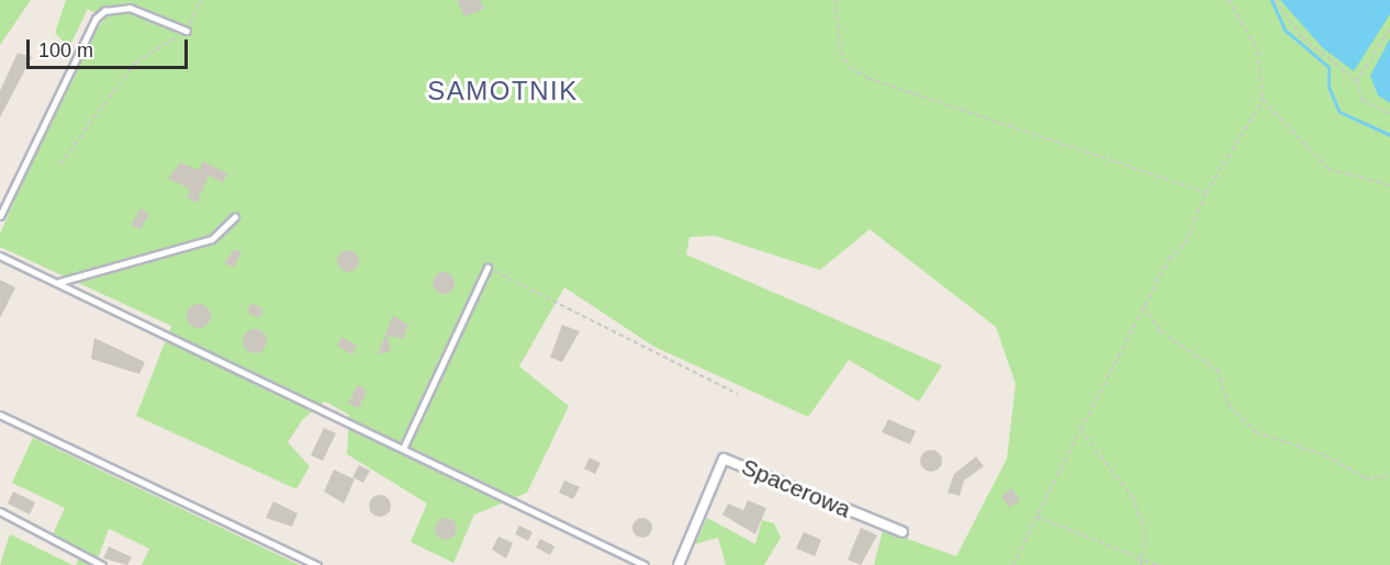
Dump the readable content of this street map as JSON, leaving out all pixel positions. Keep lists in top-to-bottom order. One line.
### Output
{"streets":{"street":["Spacerowa"]},"districts":["SAMOTNIK"],"scale_bar":"100 m"}
